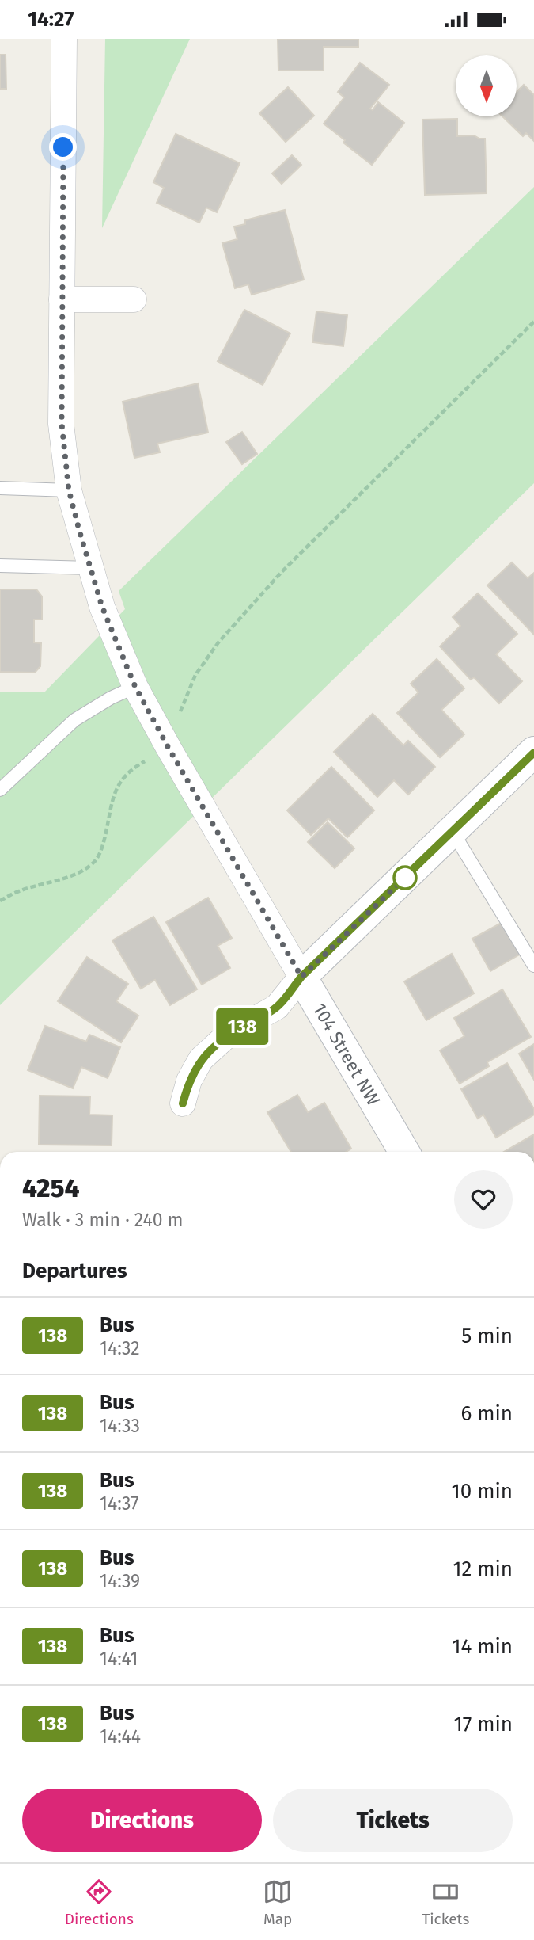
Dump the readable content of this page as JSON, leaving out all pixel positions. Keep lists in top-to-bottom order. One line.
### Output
{"streets":{"street":["104 Street NW"]},"lines":["bus line 138"],"north":"bottom","page":{"status":"14:27","on_map":"138","heading":[["4254","Walk · 3 min · 240 m"],"Departures"],"list":[{"mark":"138","name":"Bus","note":"14:32","value":"5 min"},{"mark":"138","name":"Bus","note":"14:33","value":"6 min"},{"mark":"138","name":"Bus","note":"14:37","value":"10 min"},{"mark":"138","name":"Bus","note":"14:39","value":"12 min"},{"mark":"138","name":"Bus","note":"14:41","value":"14 min"},{"mark":"138","name":"Bus","note":"14:44","value":"17 min"}],"buttons":["Directions","Tickets"],"tabs":["Directions","Map","Tickets"]}}
